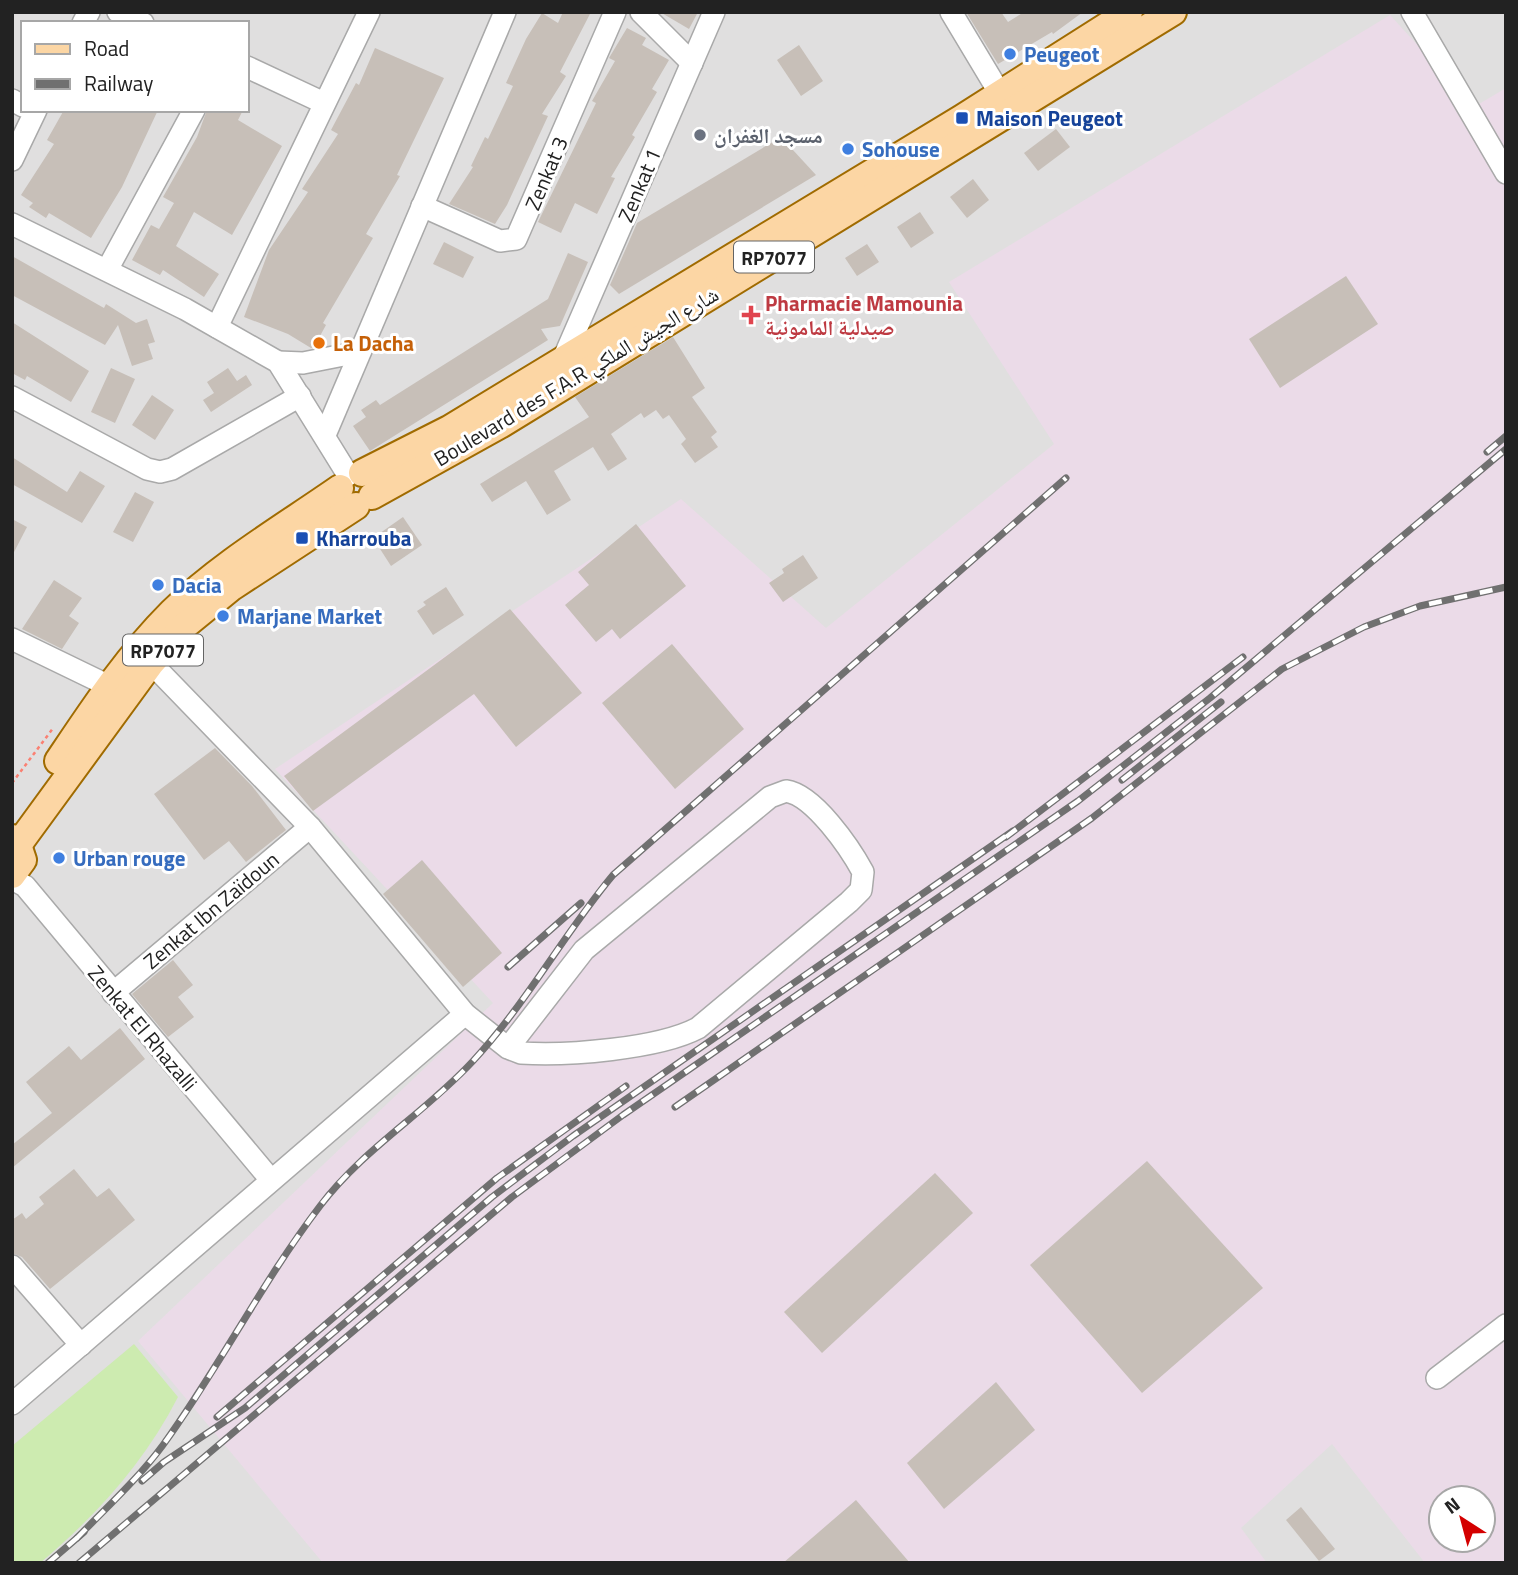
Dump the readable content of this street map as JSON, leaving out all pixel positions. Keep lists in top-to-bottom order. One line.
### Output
{"streets":{"main road":["RP7077","Boulevard des F.A.R شارع الجيش الملكي"],"street":["Zenkat 3","Zenkat 1","Zenkat Ibn Zaïdoun","Zenkat El Rhazalli"]},"crossings":[["Zenkat 1","Boulevard des F.A.R شارع الجيش الملكي"],["Boulevard des F.A.R شارع الجيش الملكي","Zenkat El Rhazalli"],["Zenkat Ibn Zaïdoun","Zenkat El Rhazalli"]],"places":{"other":["Peugeot","مسجد الغفران","Sohouse","La Dacha","Dacia","Marjane Market","Urban rouge"],"transit":["Maison Peugeot","Kharrouba"],"health":["Pharmacie Mamounia صيدلية المامونية"]},"legend":["Road","Railway"],"north":"top left"}
